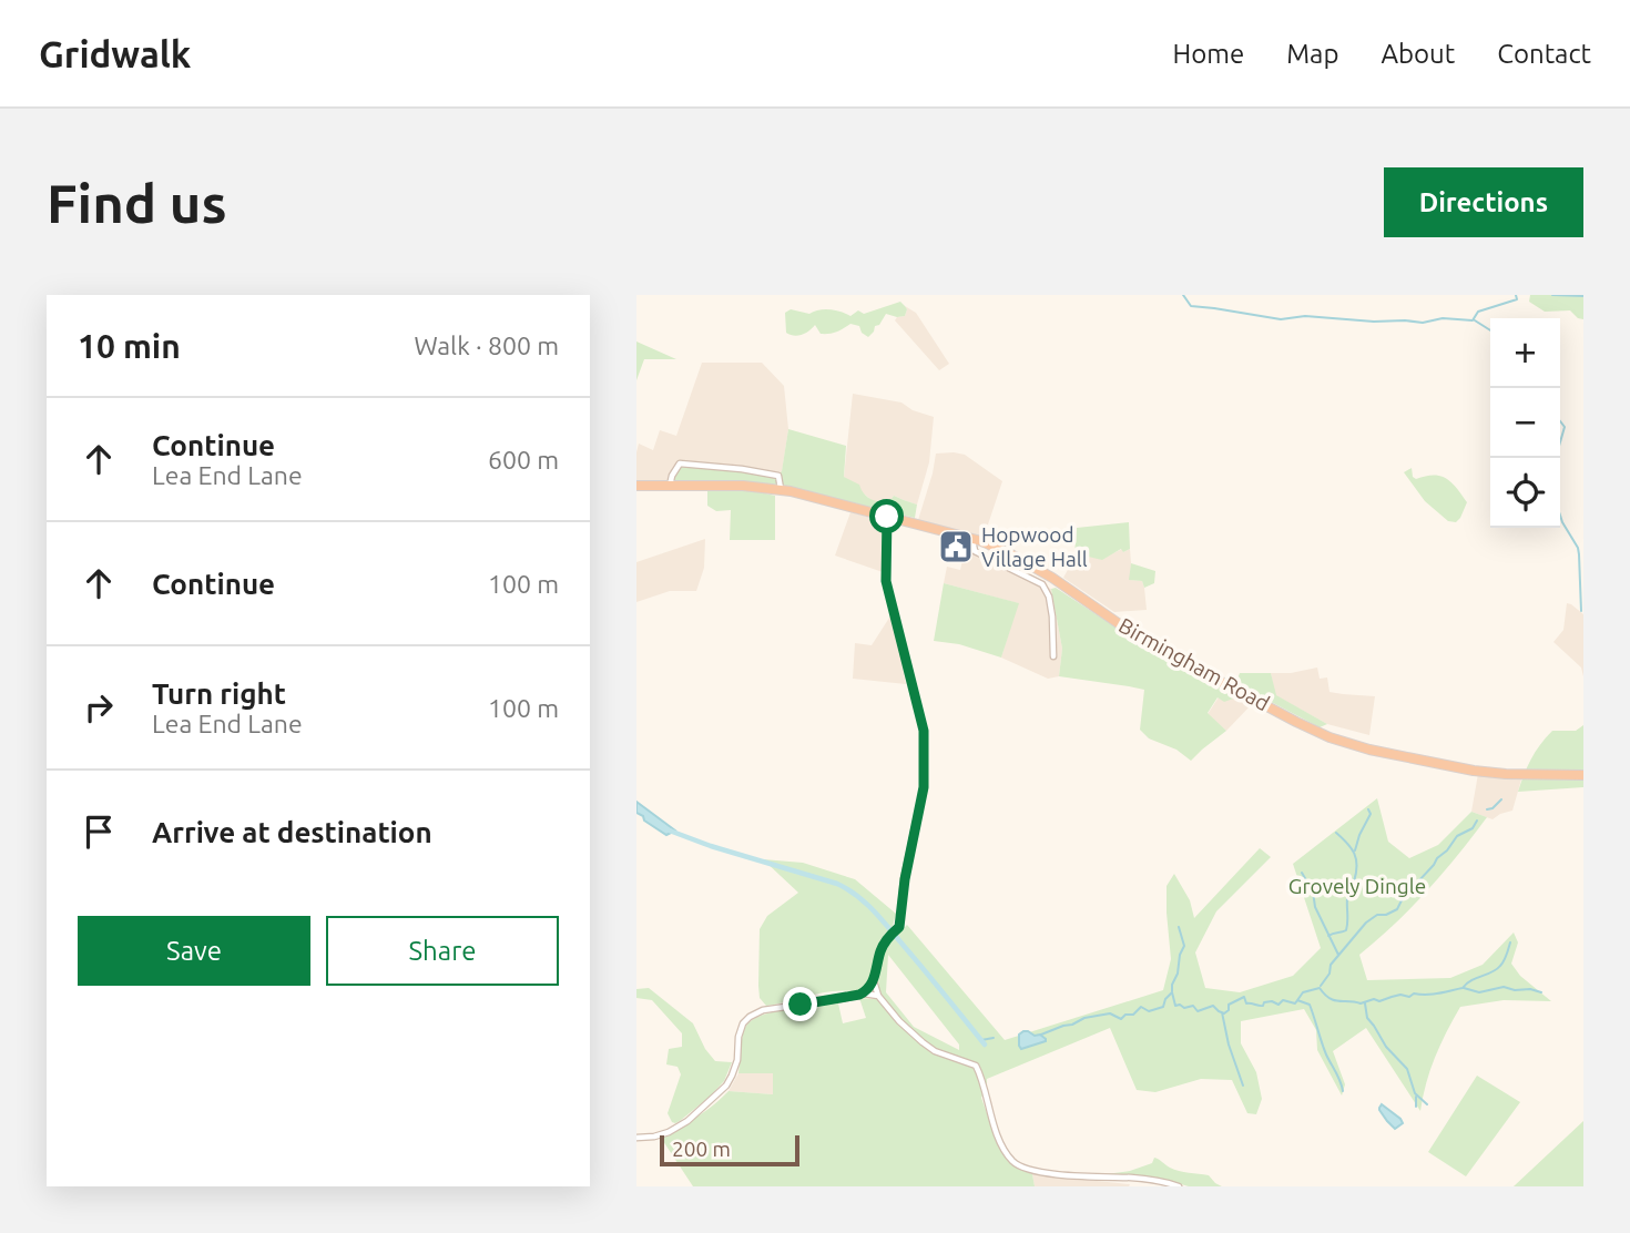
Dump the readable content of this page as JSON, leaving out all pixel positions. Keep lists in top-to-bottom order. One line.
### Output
{"streets":{"highway":["Birmingham Road"]},"parks":["Grovely Dingle"],"places":{"public building":["Hopwood Village Hall"]},"scale_bar":"200 m","page":{"header":"Gridwalk","nav":["Home","Map","About","Contact"],"buttons":["Directions",["Save","Share"]],"title":"Find us","heading":["10 min","Walk · 800 m"],"map_buttons":["+","−"],"list":[["Continue","Lea End Lane","600 m"],["Continue","100 m"],["Turn right","Lea End Lane","100 m"],"Arrive at destination"],"scale":"200 m"}}
